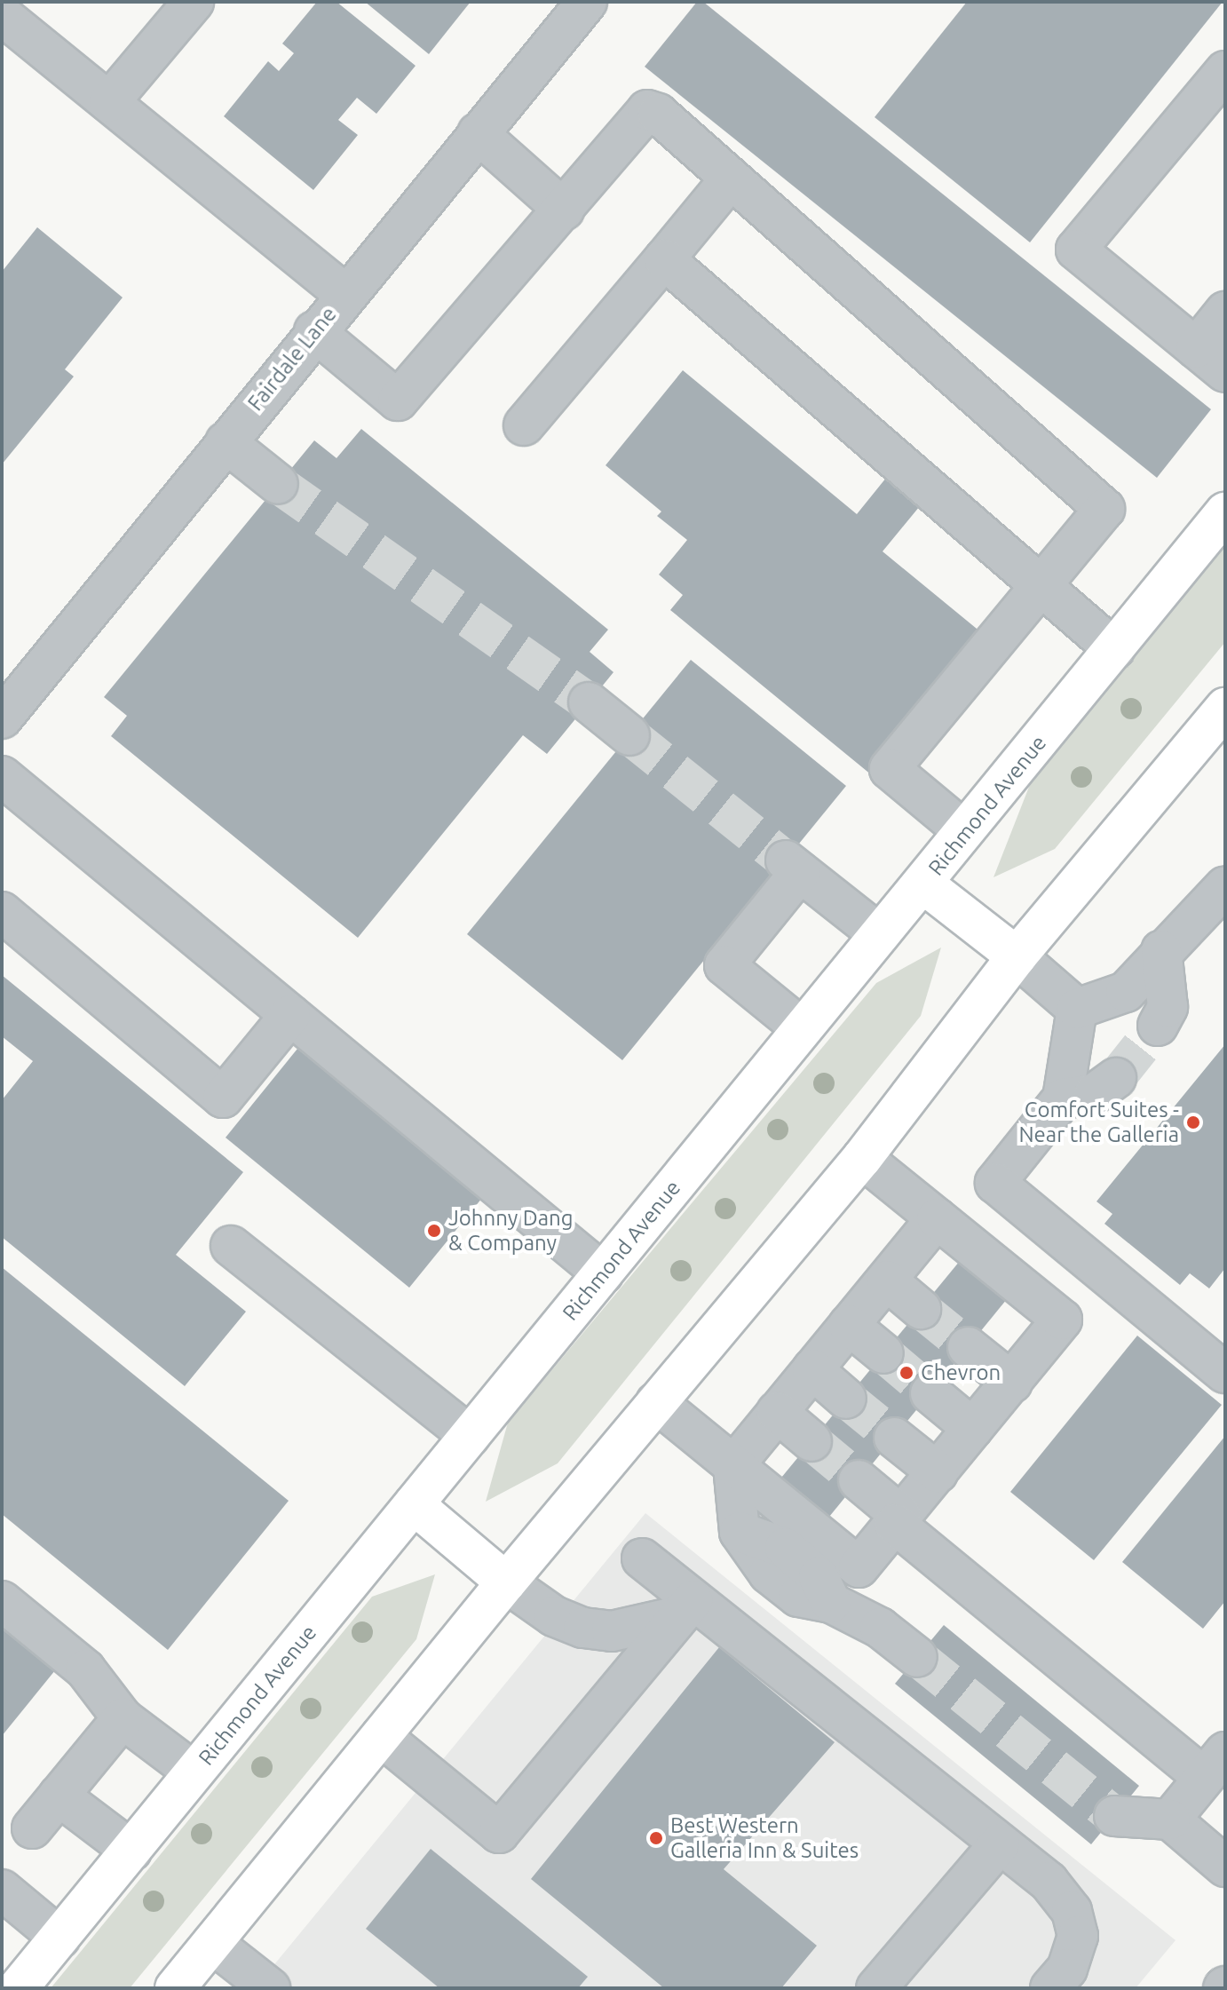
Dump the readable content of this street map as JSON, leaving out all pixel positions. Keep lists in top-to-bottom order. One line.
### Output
{"streets":{"main road":["Richmond Avenue"],"street":["Fairdale Lane"]},"places":["Comfort Suites - Near the Galleria","Johnny Dang & Company","Chevron","Best Western Galleria Inn & Suites"]}
